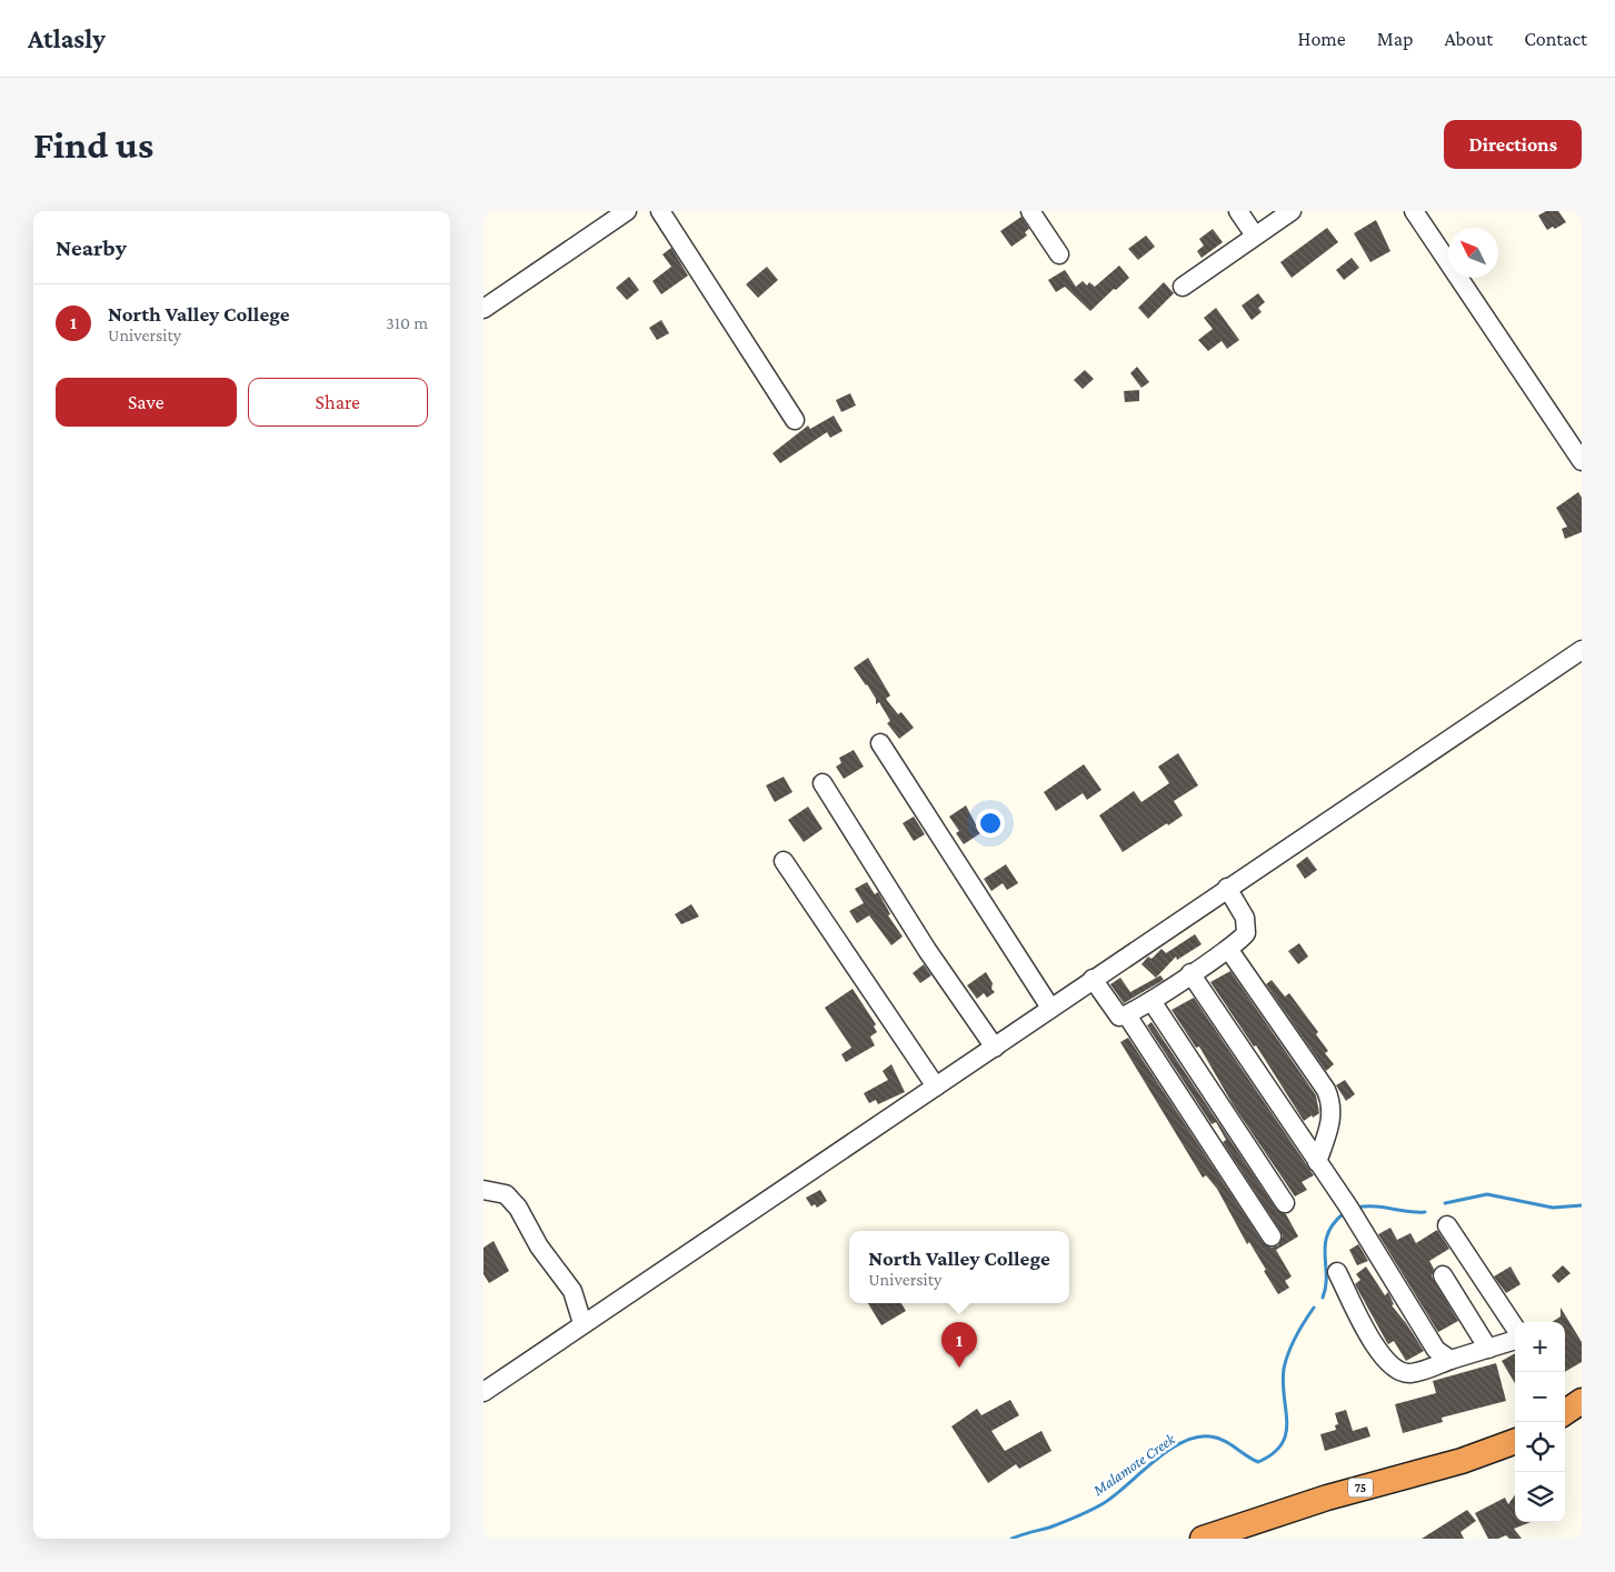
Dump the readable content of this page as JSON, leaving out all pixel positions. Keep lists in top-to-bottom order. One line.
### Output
{"streets":{"highway":["75"]},"water":["Malamote Creek"],"north":"top left","page":{"header":"Atlasly","nav":["Home","Map","About","Contact"],"buttons":["Directions",["Save","Share"]],"title":"Find us","heading":"Nearby","list":[{"mark":"1","name":"North Valley College","note":"University","value":"310 m"}],"popup":["North Valley College","University"],"map_buttons":["+","−"],"pins":"1"}}
